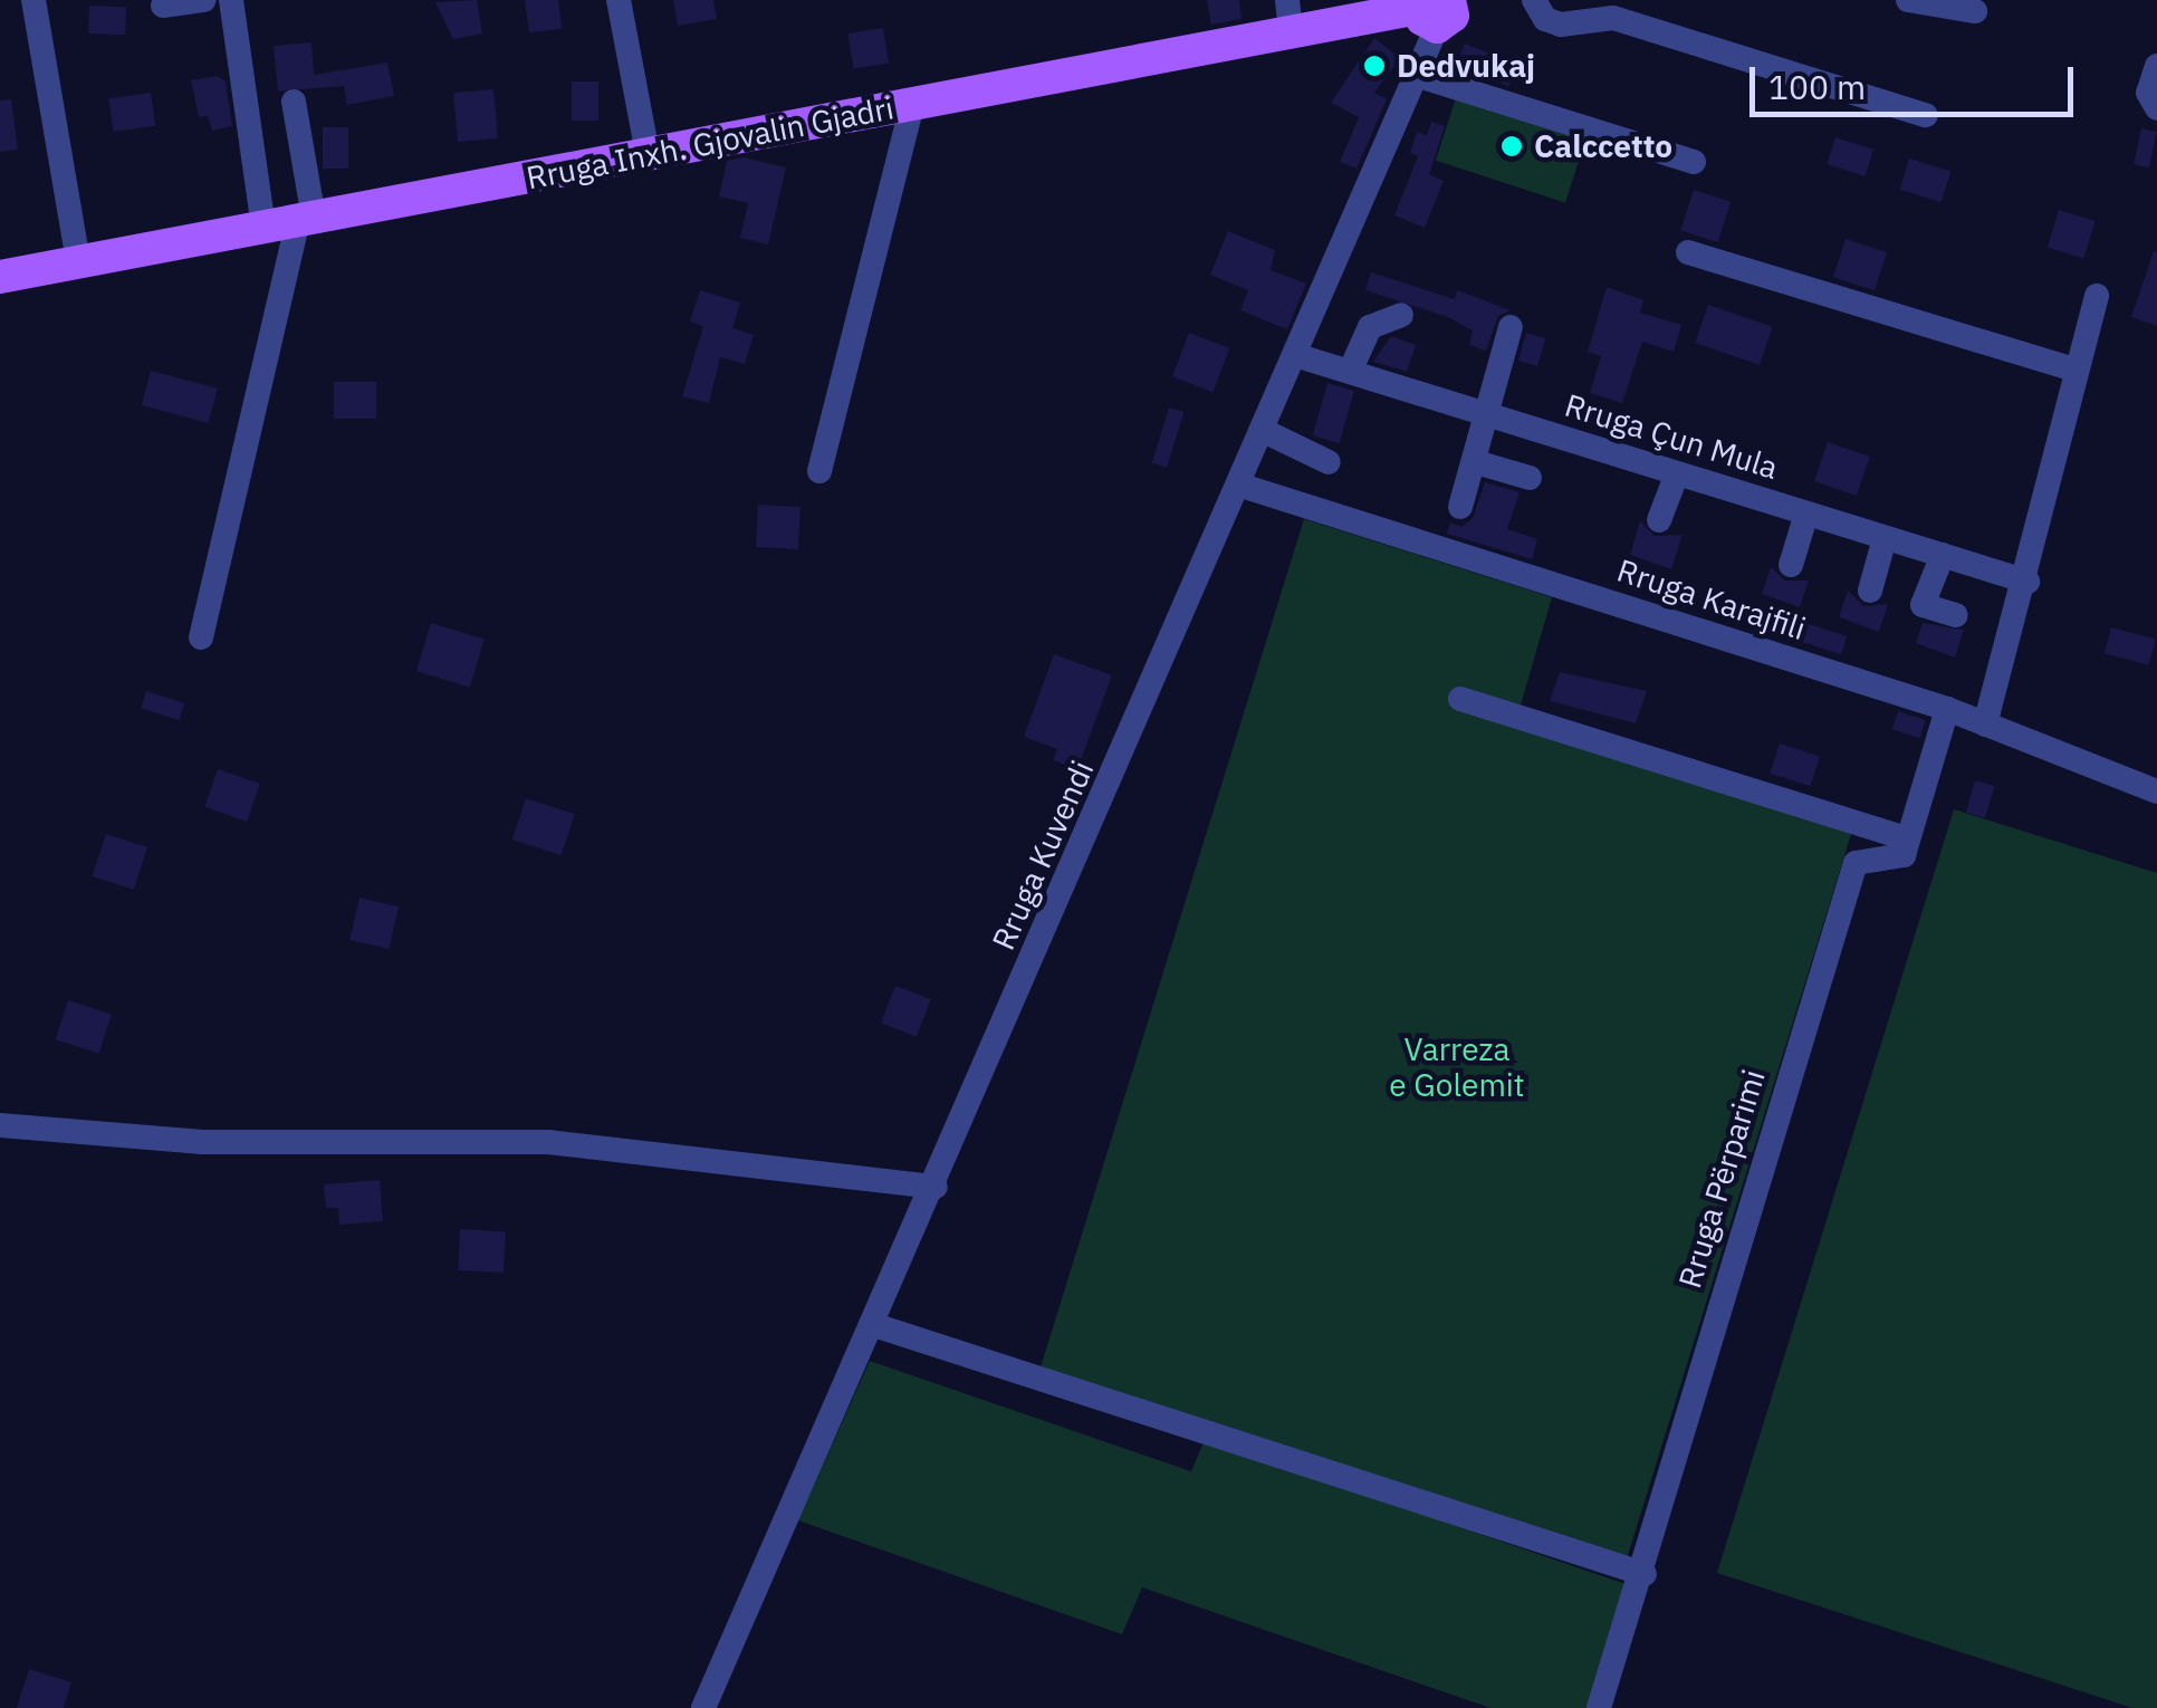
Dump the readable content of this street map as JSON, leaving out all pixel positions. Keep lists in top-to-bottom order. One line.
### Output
{"streets":{"main road":["Rruga Inxh. Gjovalin Gjadri"],"street":["Rruga Çun Mula","Rruga Karajfili","Rruga Kuvendi","Rruga Përparimi"]},"crossings":[["Rruga Inxh. Gjovalin Gjadri","Rruga Kuvendi"],["Rruga Çun Mula","Rruga Kuvendi"],["Rruga Karajfili","Rruga Kuvendi"]],"parks":["Varreza e Golemit"],"places":["Dedvukaj","Calccetto"],"scale_bar":"100 m"}
